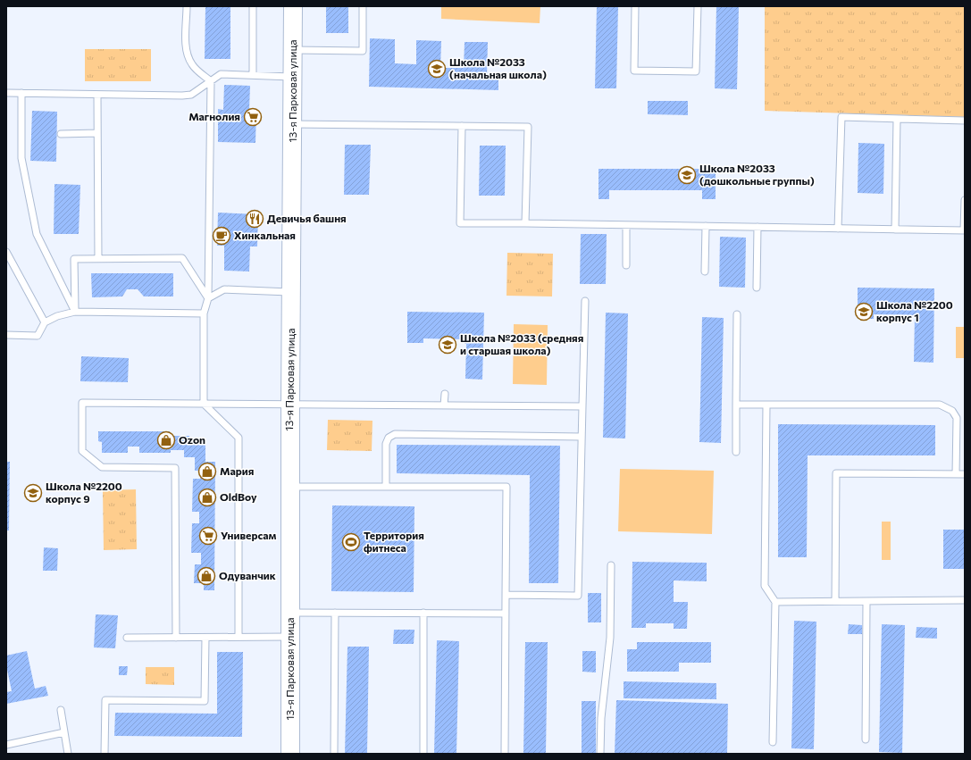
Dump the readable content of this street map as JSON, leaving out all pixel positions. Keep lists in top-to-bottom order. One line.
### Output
{"streets":{"street":["13-я Парковая улица"]},"places":{"school or university":["Школа №2033 (начальная школа)","Школа №2033 (дошкольные группы)","Школа №2200 корпус 1","Школа №2033 (средняя и старшая школа)","Школа №2200 корпус 9"],"supermarket":["Магнолия","Универсам"],"restaurant":["Девичья башня"],"cafe":["Хинкальная"],"shop":["Ozon","Мария","OldBoy","Одуванчик"],"sports":["Территория фитнеса"]}}
